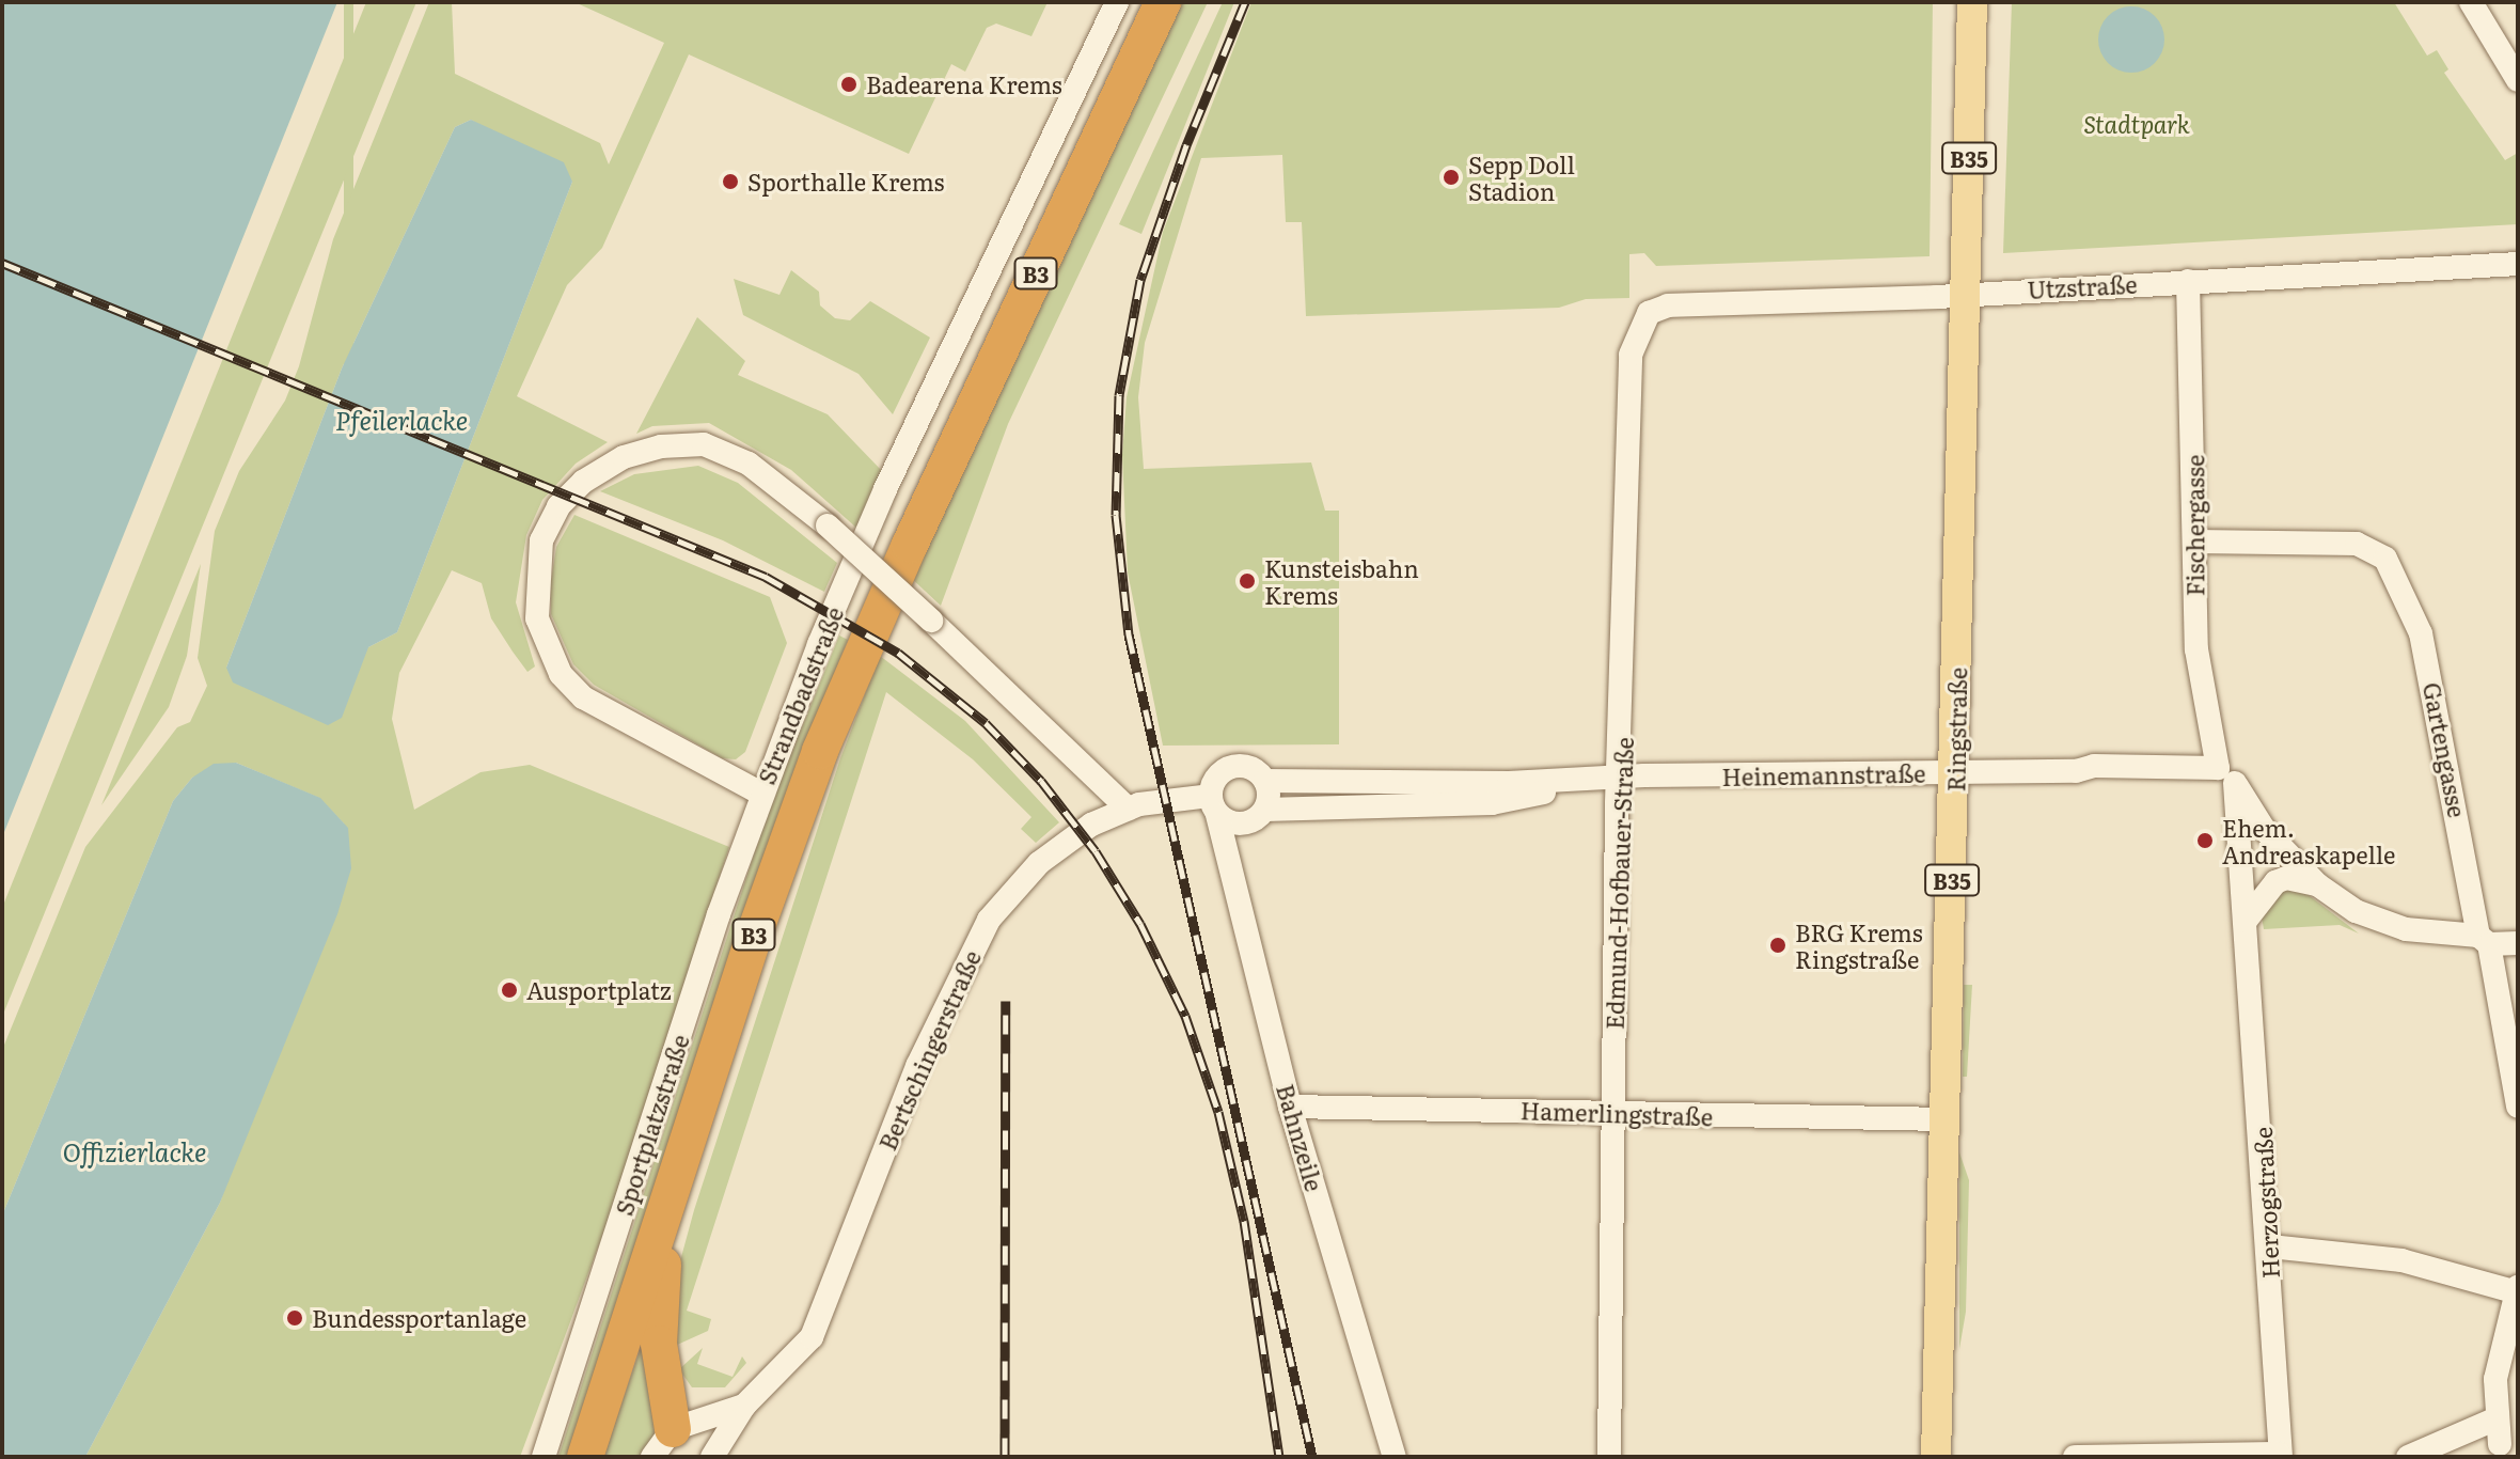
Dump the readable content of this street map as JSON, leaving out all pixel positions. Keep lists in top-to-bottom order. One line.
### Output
{"streets":{"highway":["B3"],"main road":["B35","Ringstraße"],"street":["Utzstraße","Fischergasse","Strandbadstraße","Gartengasse","Heinemannstraße","Edmund-Hofbauer-Straße","Bertschingerstraße","Hamerlingstraße","Sportplatzstraße","Bahnzeile","Herzogstraße"]},"crossings":[["Utzstraße","Fischergasse"],["Utzstraße","Ringstraße"],["Utzstraße","Edmund-Hofbauer-Straße"],["Fischergasse","Gartengasse"],["Fischergasse","Heinemannstraße"],["Fischergasse","Herzogstraße"],["Strandbadstraße","Bertschingerstraße"],["Strandbadstraße","Sportplatzstraße"],["Ringstraße","Heinemannstraße"],["Ringstraße","Hamerlingstraße"],["Heinemannstraße","Edmund-Hofbauer-Straße"],["Heinemannstraße","Bertschingerstraße"],["Heinemannstraße","Bahnzeile"],["Edmund-Hofbauer-Straße","Hamerlingstraße"],["Bertschingerstraße","Bahnzeile"],["Hamerlingstraße","Bahnzeile"]],"water":["Pfeilerlacke","Offizierlacke"],"parks":["Stadtpark"],"places":["Badearena Krems","Sepp Doll Stadion","Sporthalle Krems","Kunsteisbahn Krems","Ehem. Andreaskapelle","BRG Krems Ringstraße","Ausportplatz","Bundessportanlage"]}
